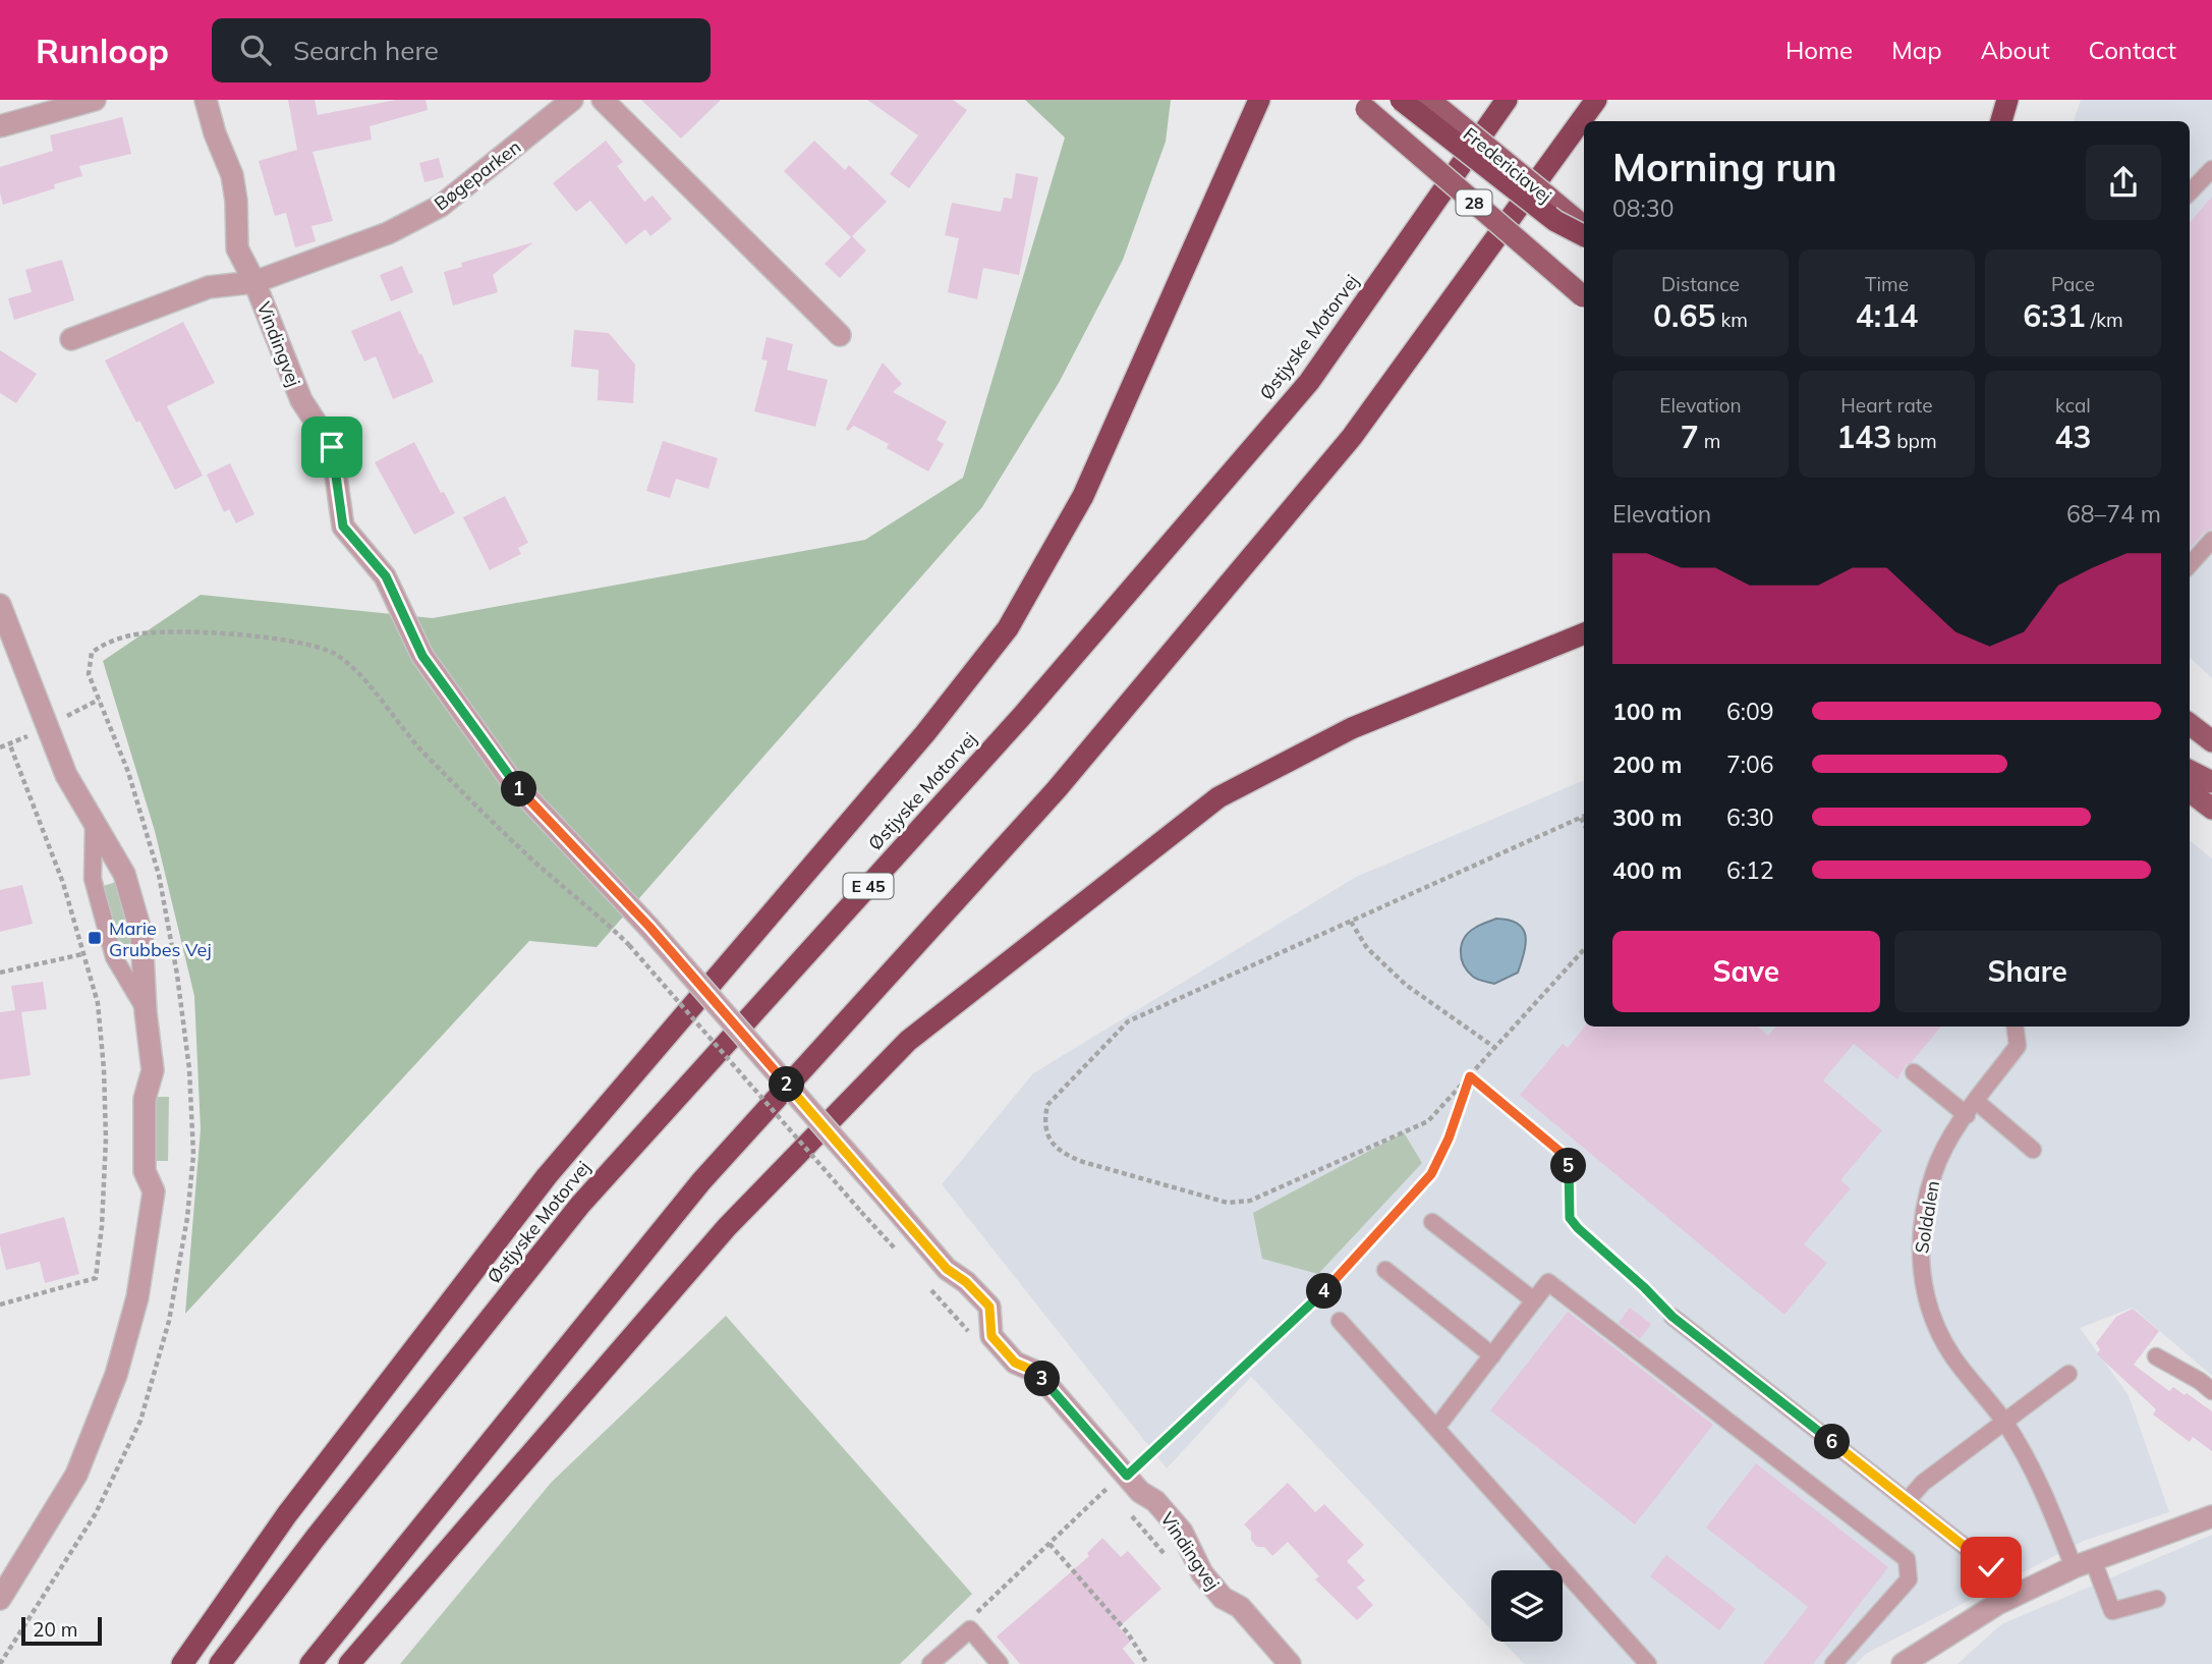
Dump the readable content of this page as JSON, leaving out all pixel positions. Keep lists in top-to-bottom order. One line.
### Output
{"streets":{"highway":["Østjyske Motorvej","E 45"],"main road":["Fredericiavej","28"],"street":["Bøgeparken","Vindingvej"],"lane":["Soldalen"]},"crossings":[["Bøgeparken","Vindingvej"]],"places":{"transit":["Marie Grubbes Vej"]},"scale_bar":"20 m","page":{"header":"Runloop","search":"Search here","nav":["Home","Map","About","Contact"],"heading":["Morning run","08:30"],"stats":[["Distance","0.65 km"],["Time","4:14"],["Pace","6:31 /km"],["Elevation","7 m"],["Heart rate","143 bpm"],["kcal","43"]],"chart":["Elevation","68–74 m"],"list":[{"name":"100 m","note":"6:09"},{"name":"200 m","note":"7:06"},{"name":"300 m","note":"6:30"},{"name":"400 m","note":"6:12"}],"pins":["1","2","5","4","3","6"],"buttons":["Save","Share"],"scale":"20 m"}}
